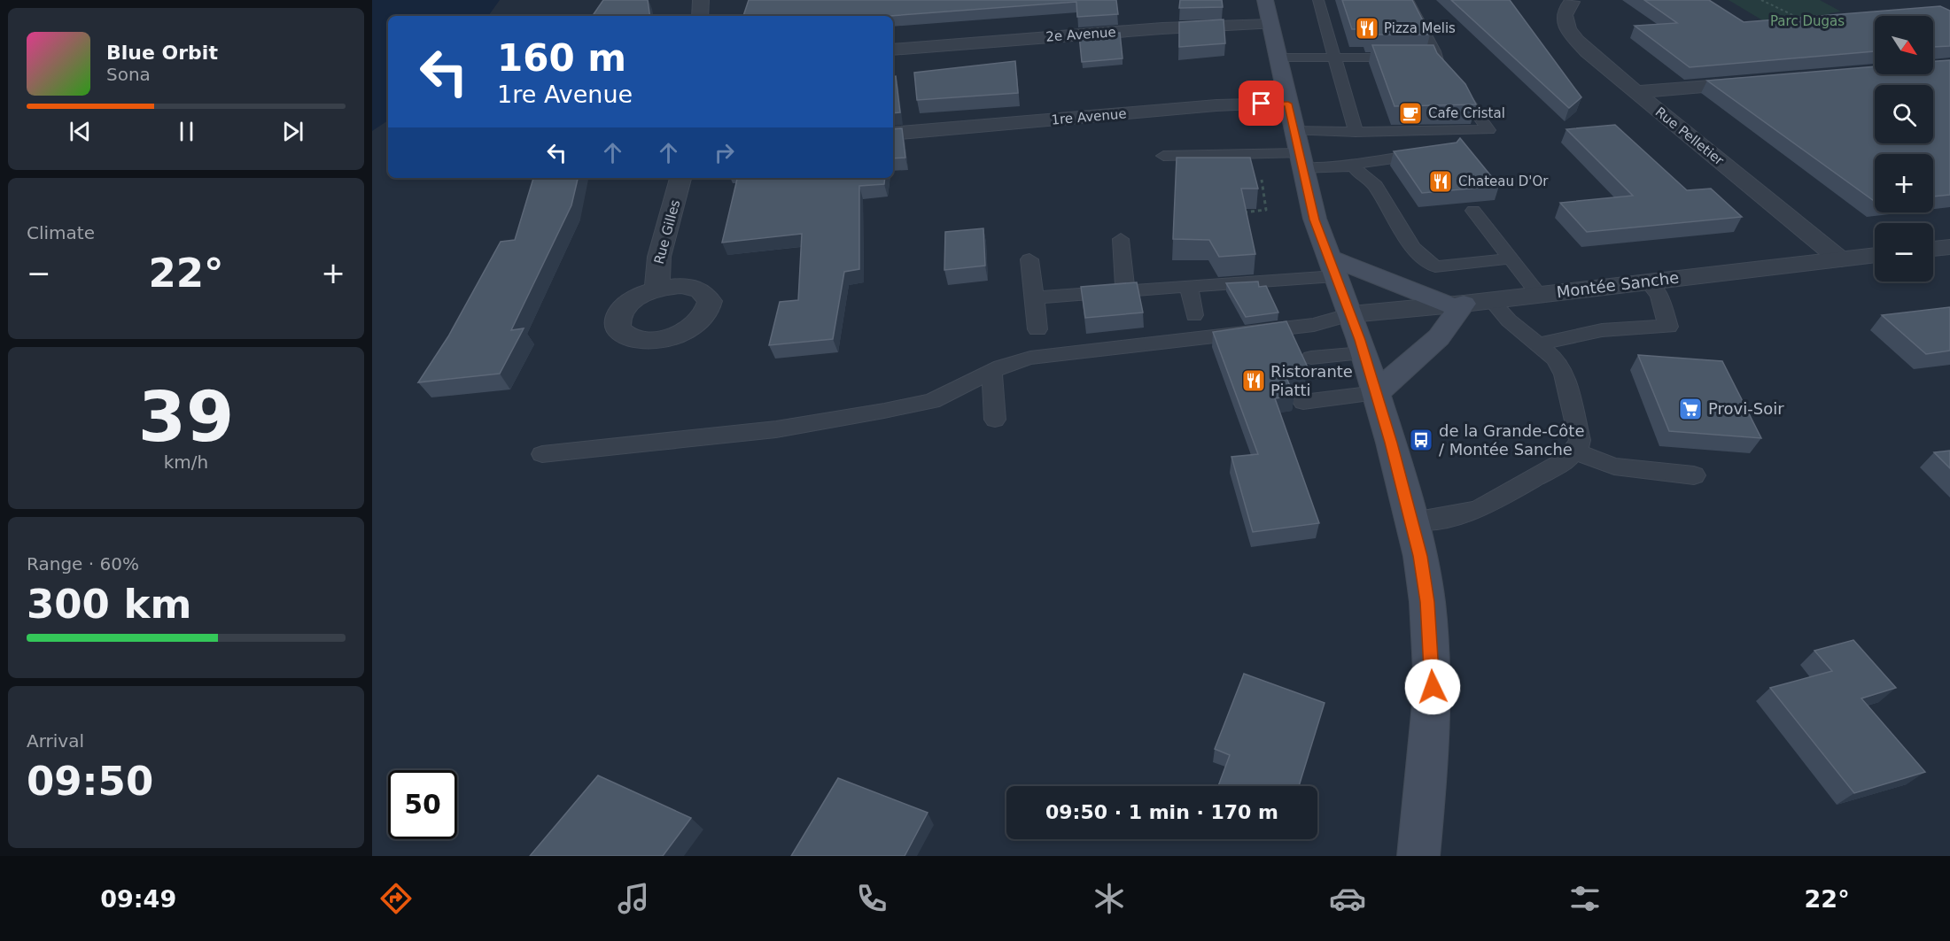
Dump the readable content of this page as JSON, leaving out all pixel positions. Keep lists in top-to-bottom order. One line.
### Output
{"streets":{"street":["2e Avenue","1re Avenue","Rue Pelletier","Rue Gilles","Montée Sanche"]},"crossings":[["Rue Pelletier","Montée Sanche"]],"parks":["Parc Dugas"],"places":{"restaurant":["Pizza Melis","Chateau D'Or","Ristorante Piatti"],"cafe":["Cafe Cristal"],"supermarket":["Provi-Soir"],"bus stop":["de la Grande-Côte / Montée Sanche"]},"north":"bottom right","page":{"map_buttons":["+","−"],"turn":["160 m","1re Avenue"],"song":["Blue Orbit","Sona"],"tile":["Climate",["39","km/h"],["Range · 60%","300 km"],["Arrival","09:50"]],"heat":["−","22°","+"],"limit":"50","trip":"09:50 · 1 min · 170 m","tabs":["09:49","22°"]}}
